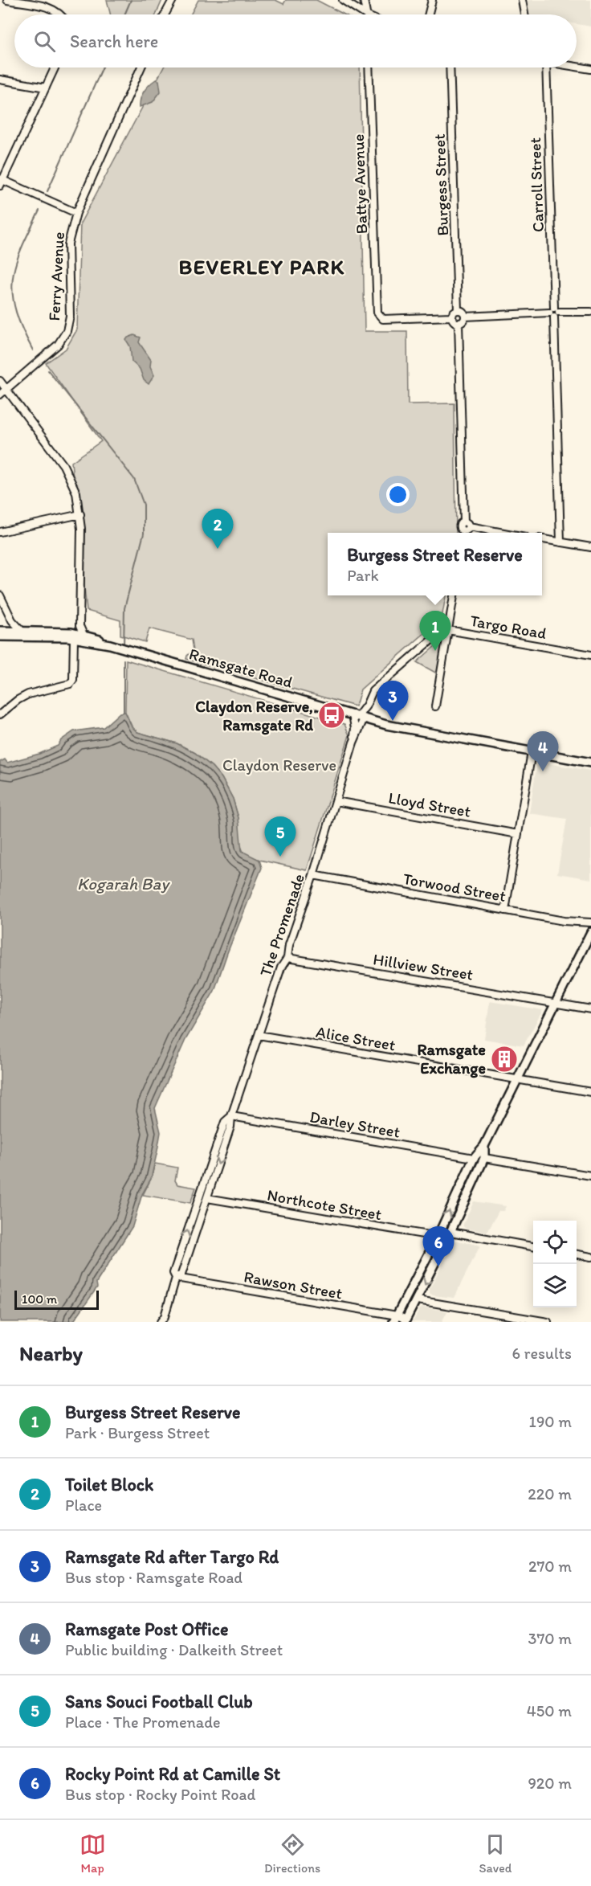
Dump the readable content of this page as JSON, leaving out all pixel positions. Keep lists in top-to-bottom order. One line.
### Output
{"streets":{"main road":["Ramsgate Road"],"street":["Battye Avenue","Burgess Street","Carroll Street","Ferry Avenue","Targo Road","Lloyd Street","Torwood Street","The Promenade","Hillview Street","Alice Street","Darley Street","Northcote Street","Rawson Street"]},"crossings":[["Battye Avenue","Burgess Street"],["Targo Road","Ramsgate Road"],["Targo Road","The Promenade"],["Ramsgate Road","The Promenade"],["Lloyd Street","The Promenade"],["Torwood Street","The Promenade"],["The Promenade","Hillview Street"],["The Promenade","Alice Street"],["The Promenade","Darley Street"],["The Promenade","Northcote Street"],["The Promenade","Rawson Street"]],"districts":["BEVERLEY PARK"],"water":["Kogarah Bay"],"parks":["Claydon Reserve"],"places":{"bus stop":["Claydon Reserve, Ramsgate Rd"],"building":["Ramsgate Exchange"]},"scale_bar":"100 m","page":{"search":"Search here","pins":["2","1","3","4","5","6"],"popup":["Burgess Street Reserve","Park"],"scale":"100 m","heading":["Nearby","6 results"],"list":[{"mark":"1","name":"Burgess Street Reserve","note":"Park · Burgess Street","value":"190 m"},{"mark":"2","name":"Toilet Block","note":"Place","value":"220 m"},{"mark":"3","name":"Ramsgate Rd after Targo Rd","note":"Bus stop · Ramsgate Road","value":"270 m"},{"mark":"4","name":"Ramsgate Post Office","note":"Public building · Dalkeith Street","value":"370 m"},{"mark":"5","name":"Sans Souci Football Club","note":"Place · The Promenade","value":"450 m"},{"mark":"6","name":"Rocky Point Rd at Camille St","note":"Bus stop · Rocky Point Road","value":"920 m"}],"nav":["Map","Directions","Saved"]}}
